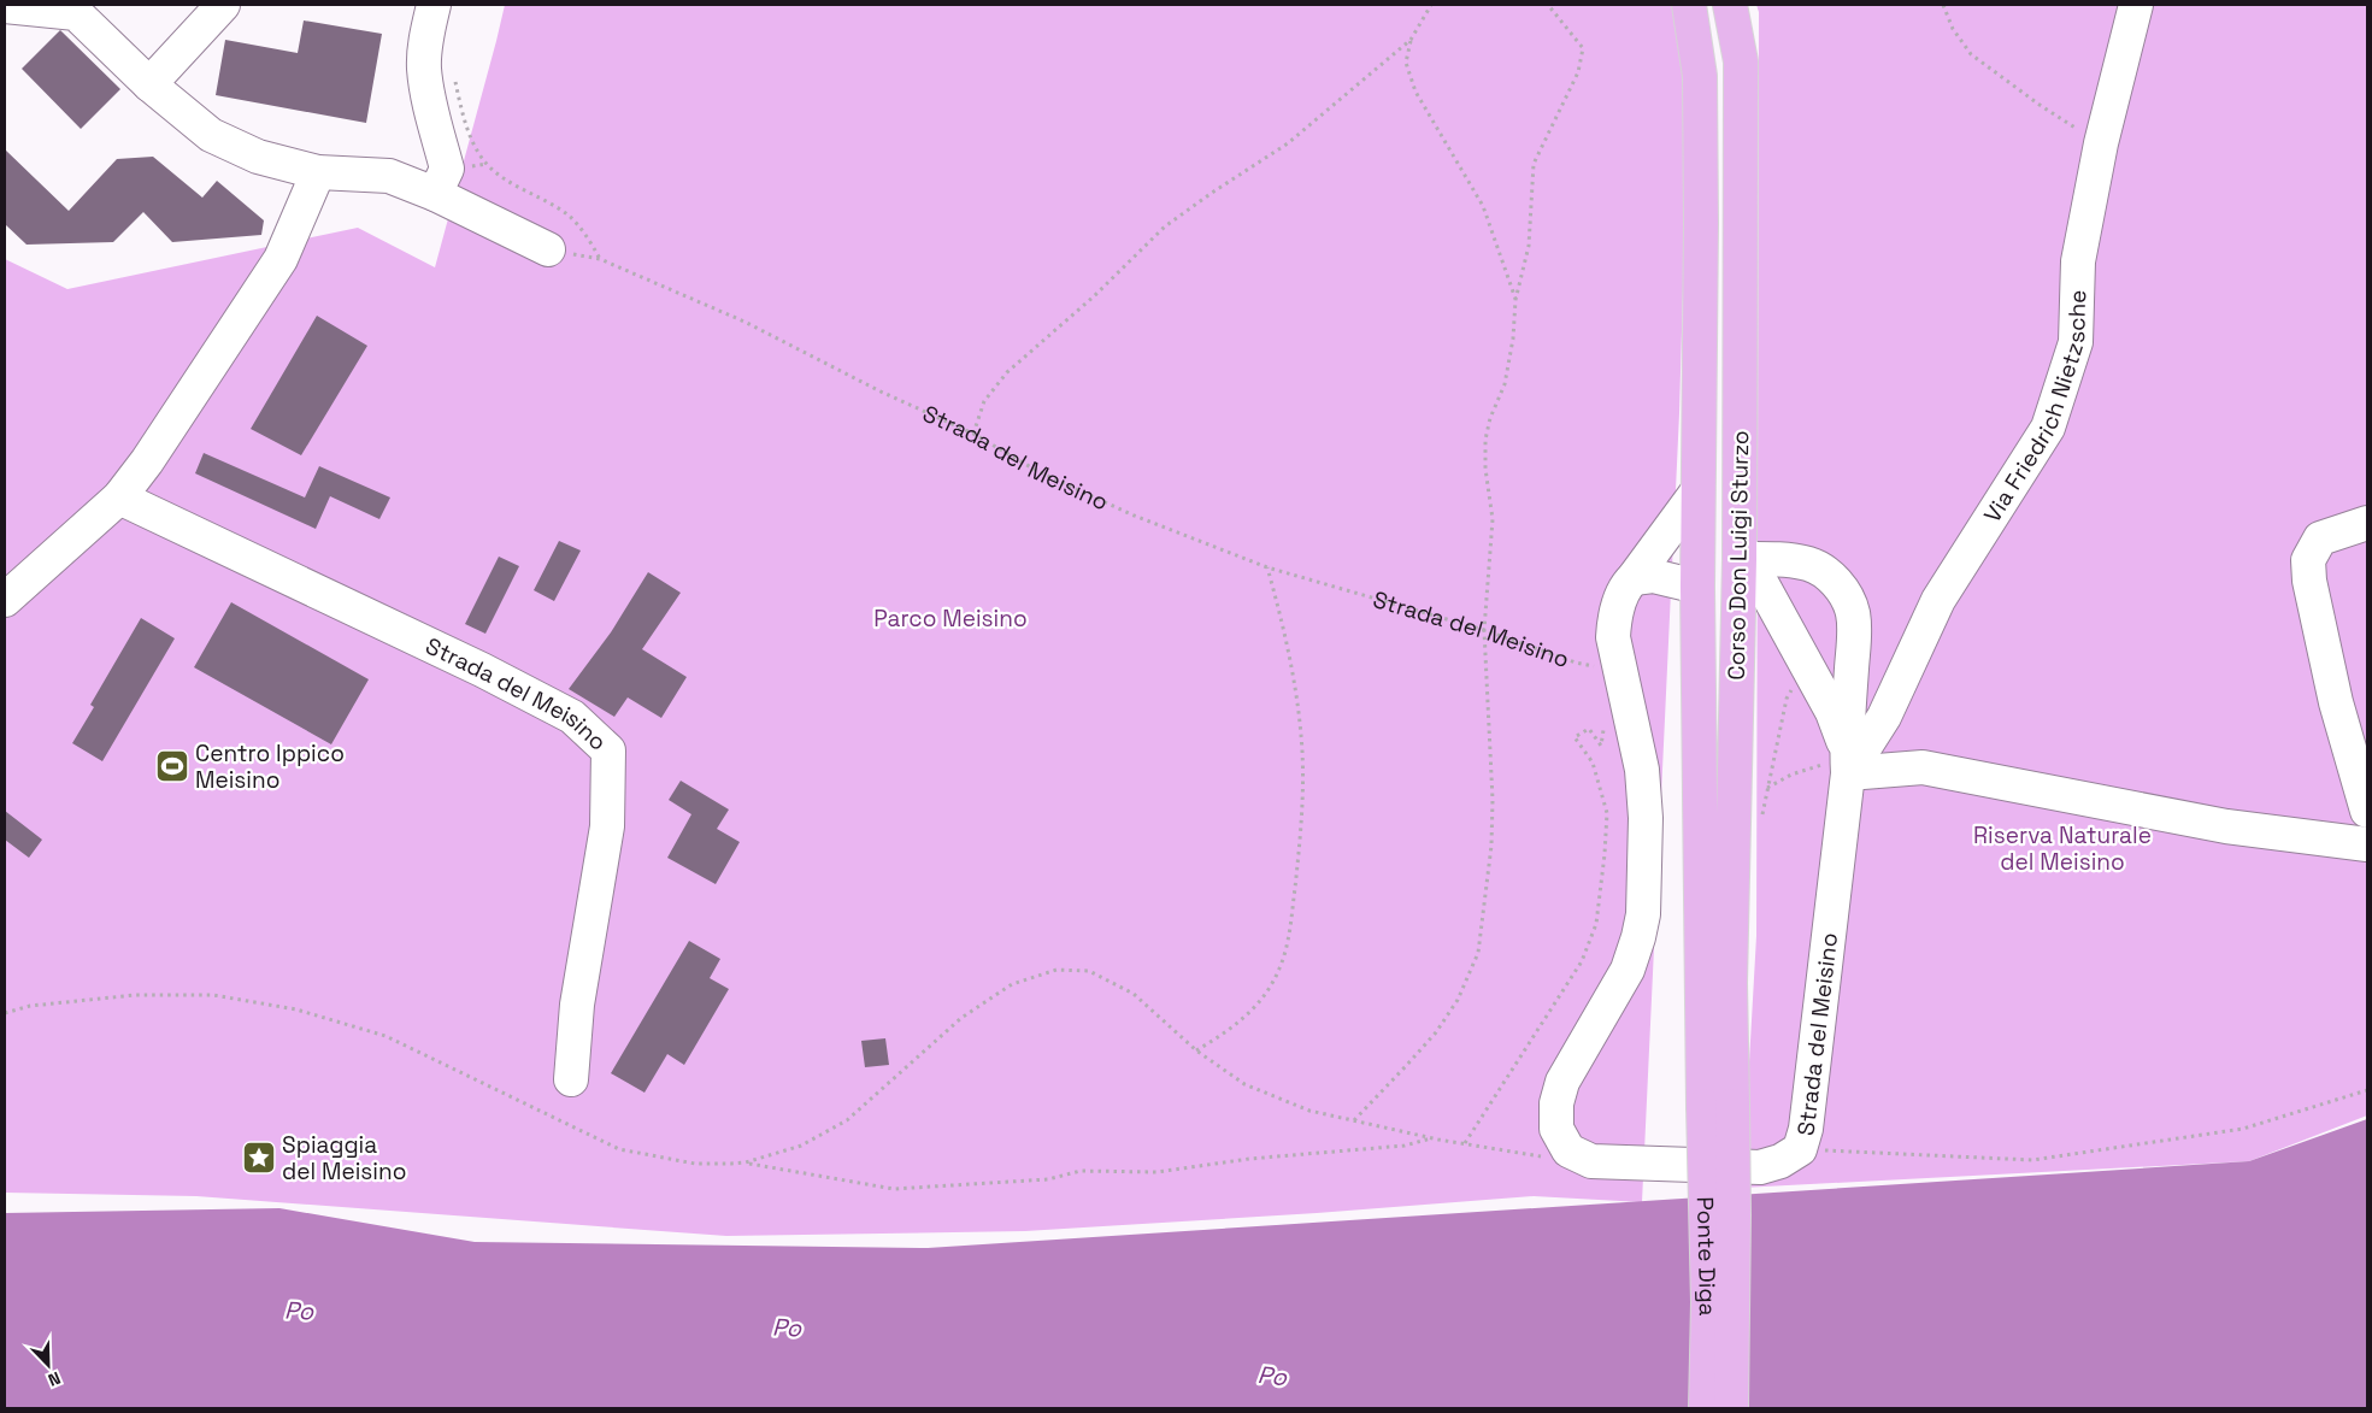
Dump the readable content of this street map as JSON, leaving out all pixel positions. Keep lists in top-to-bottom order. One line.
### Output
{"streets":{"main road":["Corso Don Luigi Sturzo","Ponte Diga"],"street":["Via Friedrich Nietzsche","Strada del Meisino"]},"crossings":[["Via Friedrich Nietzsche","Strada del Meisino"],["Strada del Meisino","Corso Don Luigi Sturzo"],["Corso Don Luigi Sturzo","Ponte Diga"]],"water":["Po"],"parks":["Parco Meisino","Riserva Naturale del Meisino"],"places":{"sports":["Centro Ippico Meisino"],"place":["Spiaggia del Meisino"]},"north":"bottom right"}
